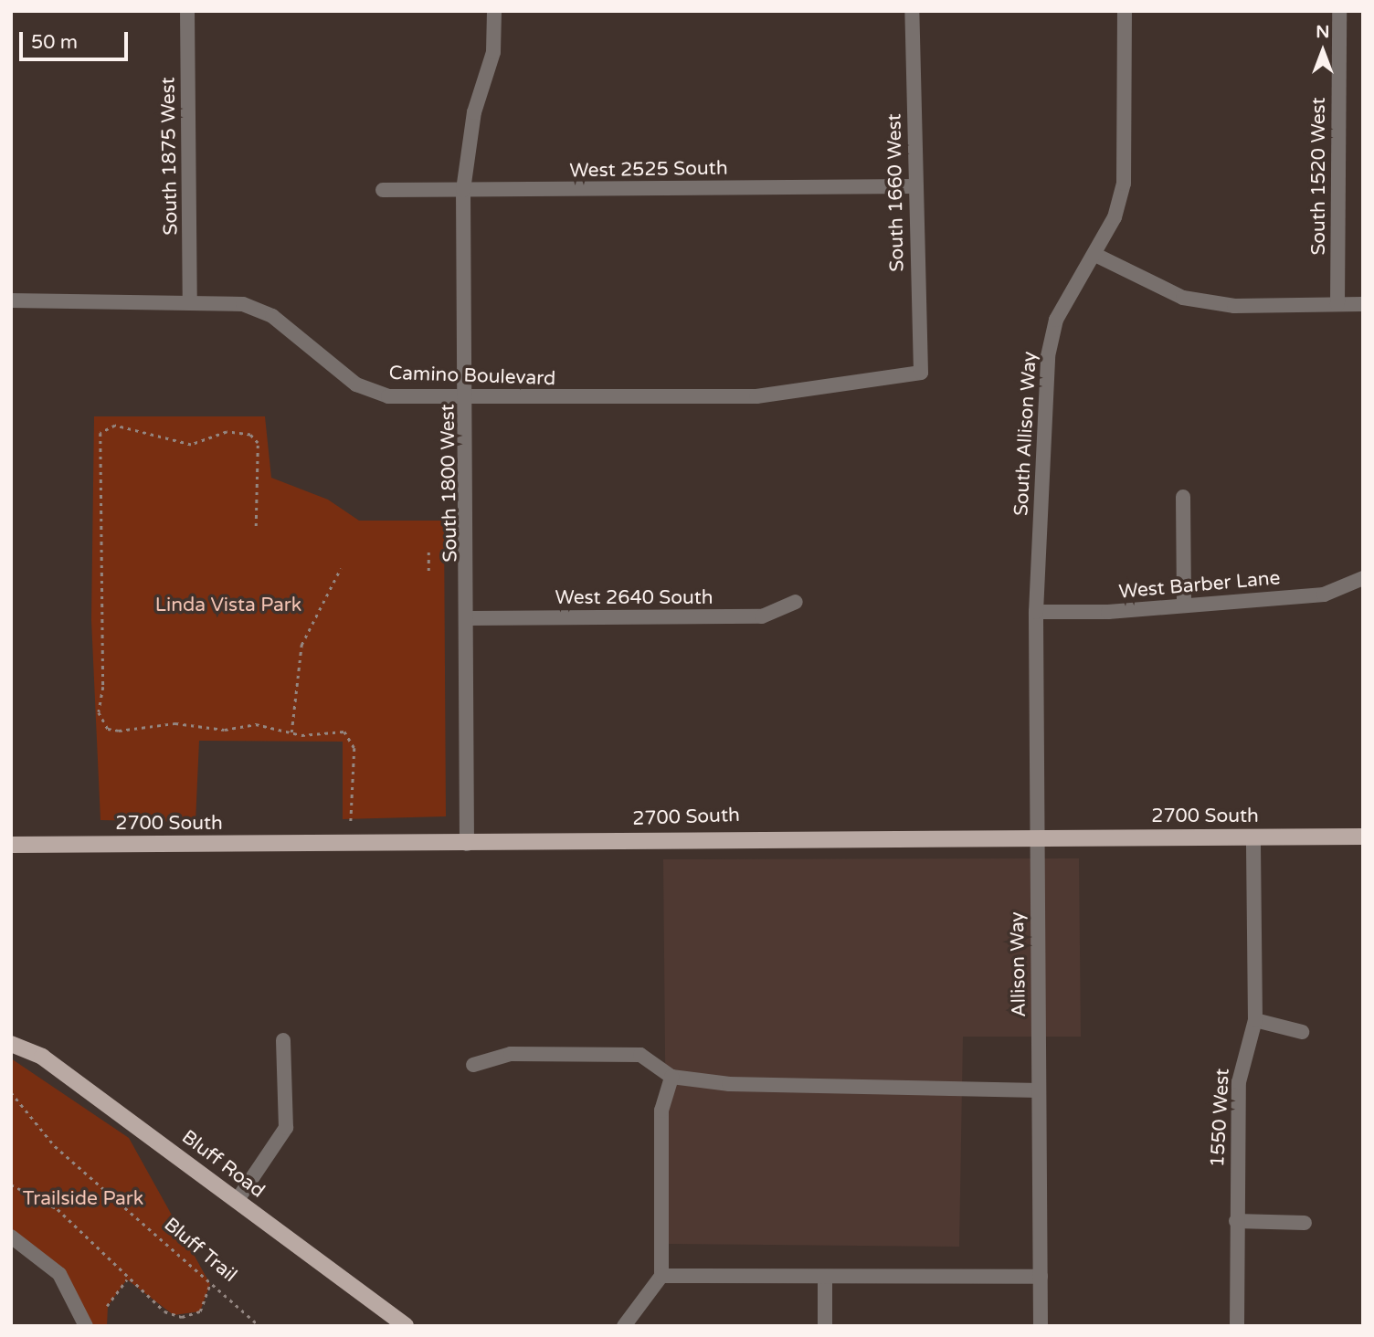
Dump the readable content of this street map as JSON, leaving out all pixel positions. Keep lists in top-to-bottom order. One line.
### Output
{"streets":{"main road":["2700 South","Bluff Road"],"street":["South 1875 West","West 2525 South","South 1520 West","South 1660 West","Camino Boulevard","South Allison Way","South 1800 West","West Barber Lane","West 2640 South","Allison Way","1550 West"],"path":["Bluff Trail"]},"crossings":[["South 1875 West","Camino Boulevard"],["West 2525 South","South 1660 West"],["West 2525 South","South 1800 West"],["South 1660 West","Camino Boulevard"],["Camino Boulevard","South 1800 West"],["South Allison Way","West Barber Lane"],["South Allison Way","2700 South"],["South Allison Way","Allison Way"],["South 1800 West","West 2640 South"],["South 1800 West","2700 South"],["2700 South","Allison Way"],["2700 South","1550 West"]],"parks":["Linda Vista Park","Trailside Park"],"scale_bar":"50 m","north":"top"}
